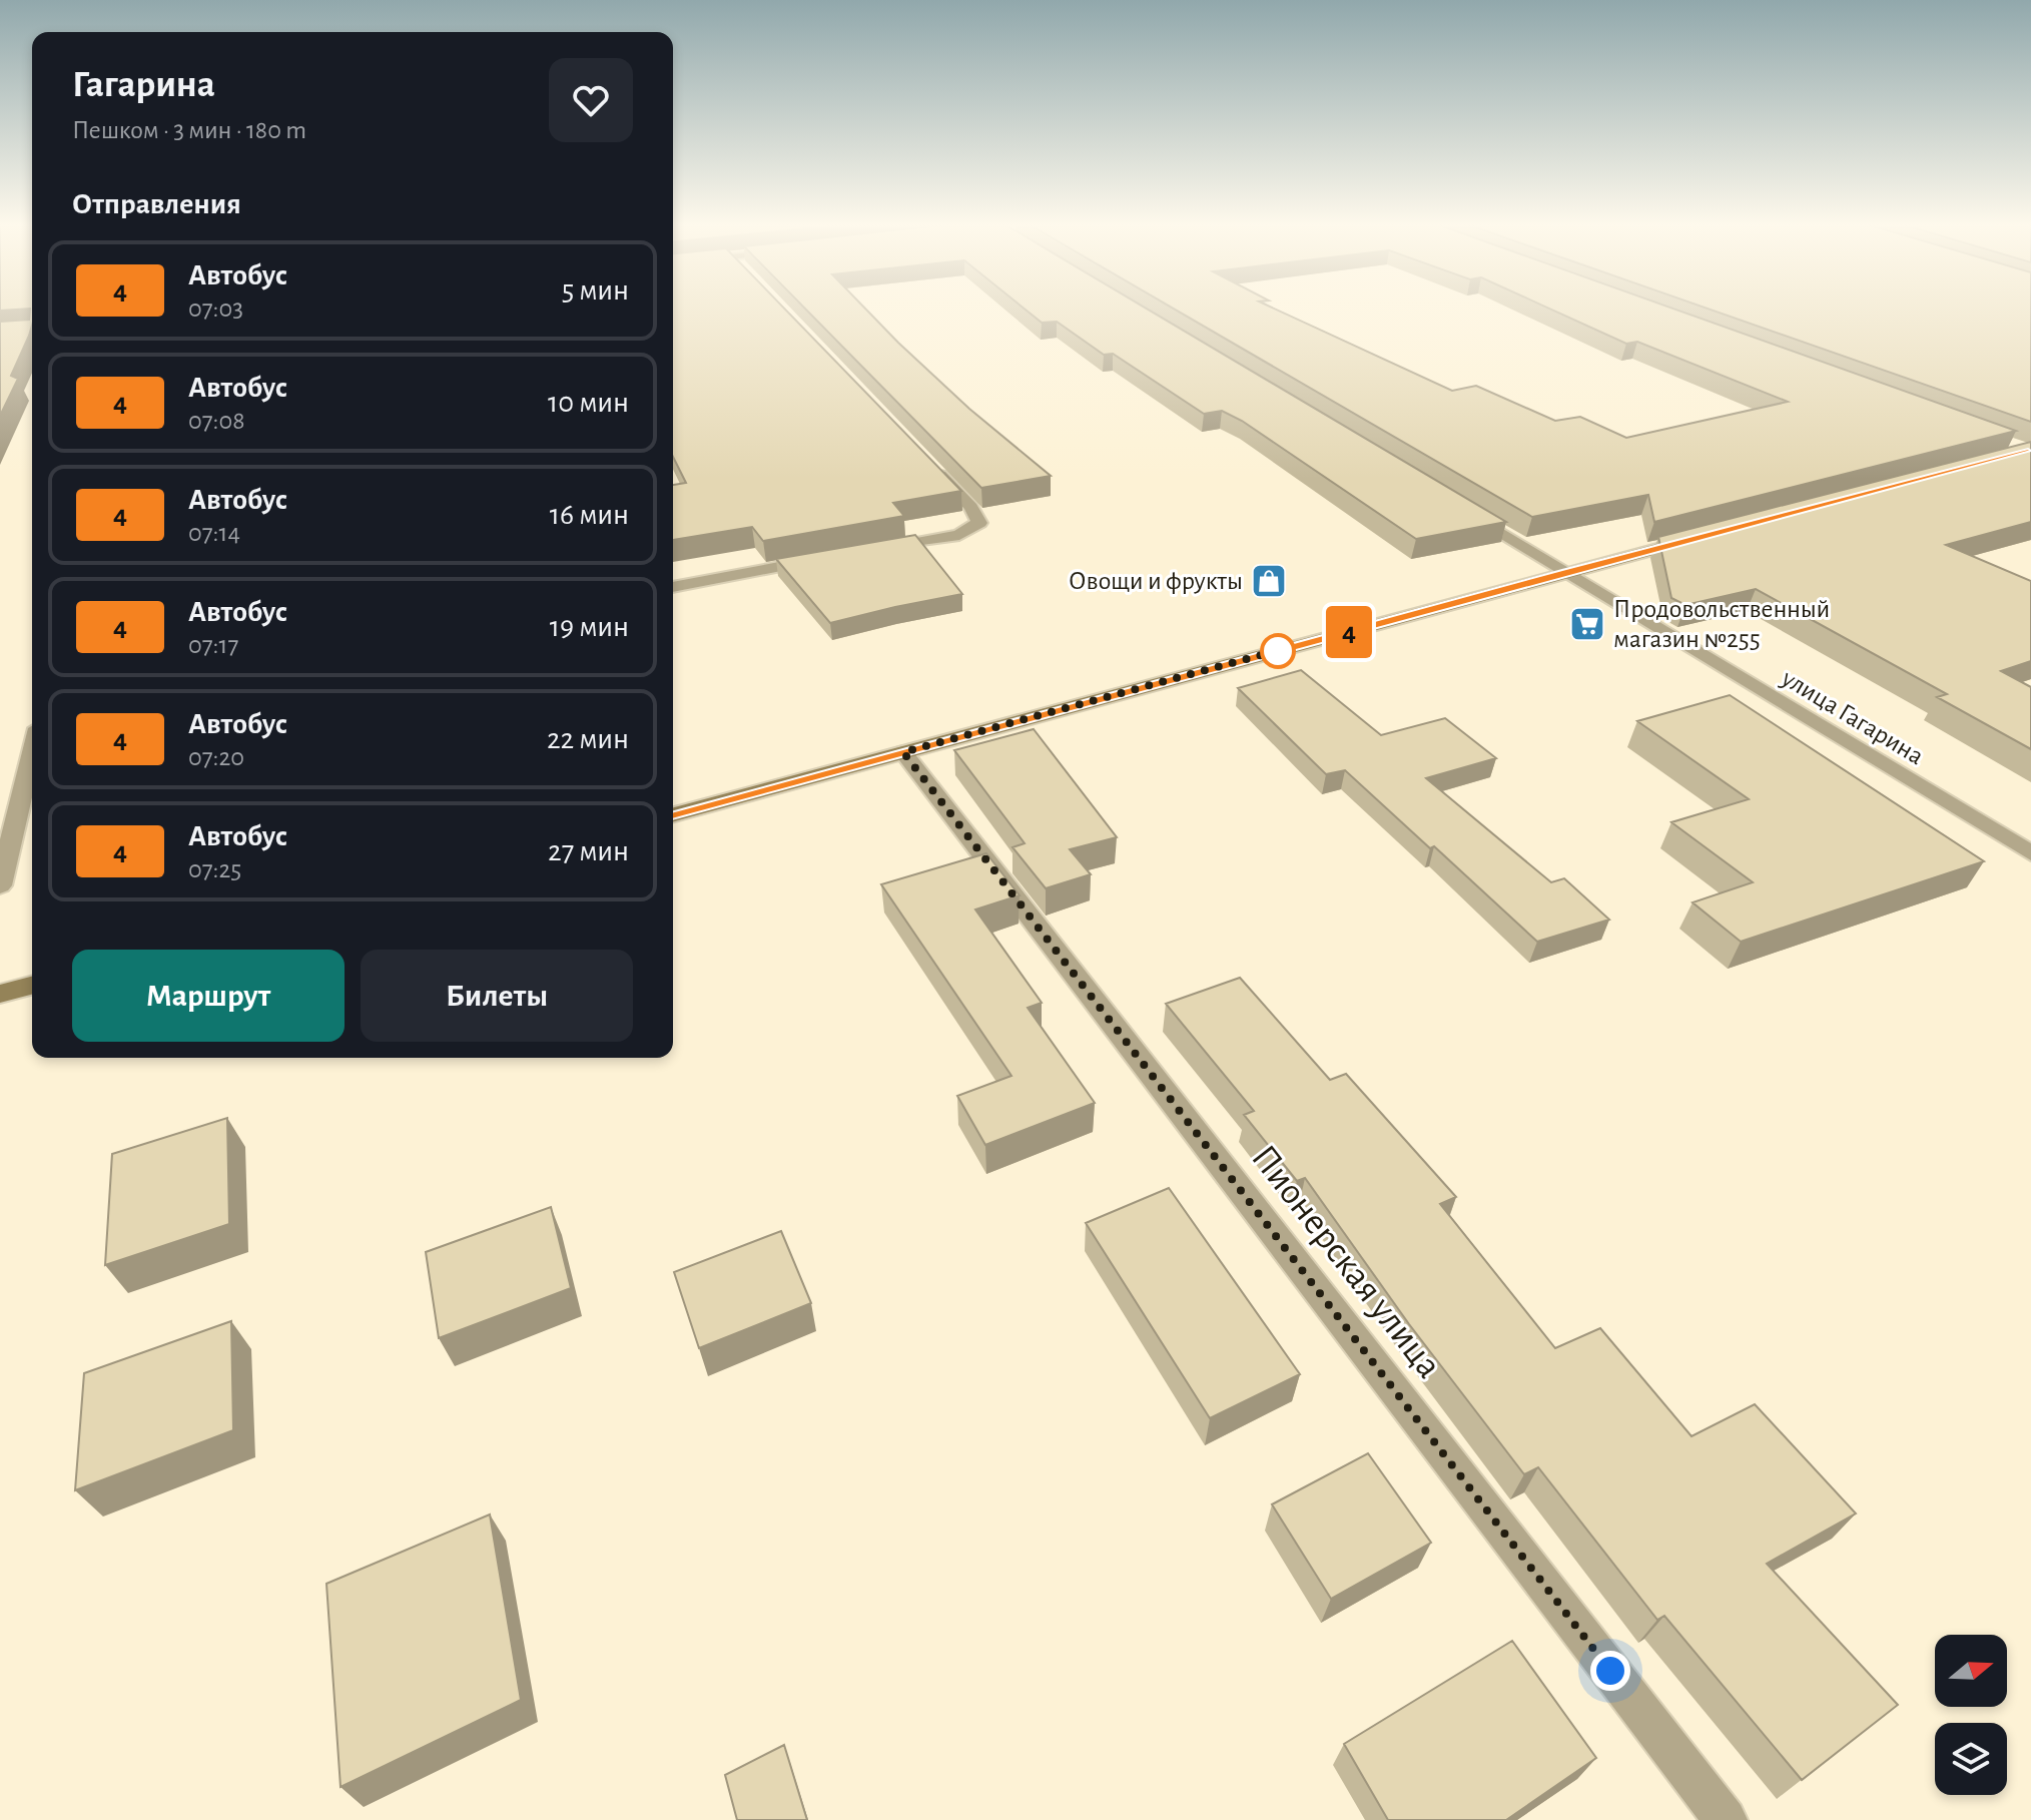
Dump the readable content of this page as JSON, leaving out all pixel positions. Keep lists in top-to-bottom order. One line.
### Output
{"streets":{"street":["улица Гагарина","Пионерская улица"]},"places":{"shop":["Овощи и фрукты"],"supermarket":["Продовольственный магазин №255"]},"lines":["bus line 4"],"north":"right","page":{"on_map":"4","heading":[["Гагарина","Пешком · 3 мин · 180 m"],"Отправления"],"list":[{"mark":"4","name":"Автобус","note":"07:03","value":"5 мин"},{"mark":"4","name":"Автобус","note":"07:08","value":"10 мин"},{"mark":"4","name":"Автобус","note":"07:14","value":"16 мин"},{"mark":"4","name":"Автобус","note":"07:17","value":"19 мин"},{"mark":"4","name":"Автобус","note":"07:20","value":"22 мин"},{"mark":"4","name":"Автобус","note":"07:25","value":"27 мин"}],"buttons":["Маршрут","Билеты"]}}
